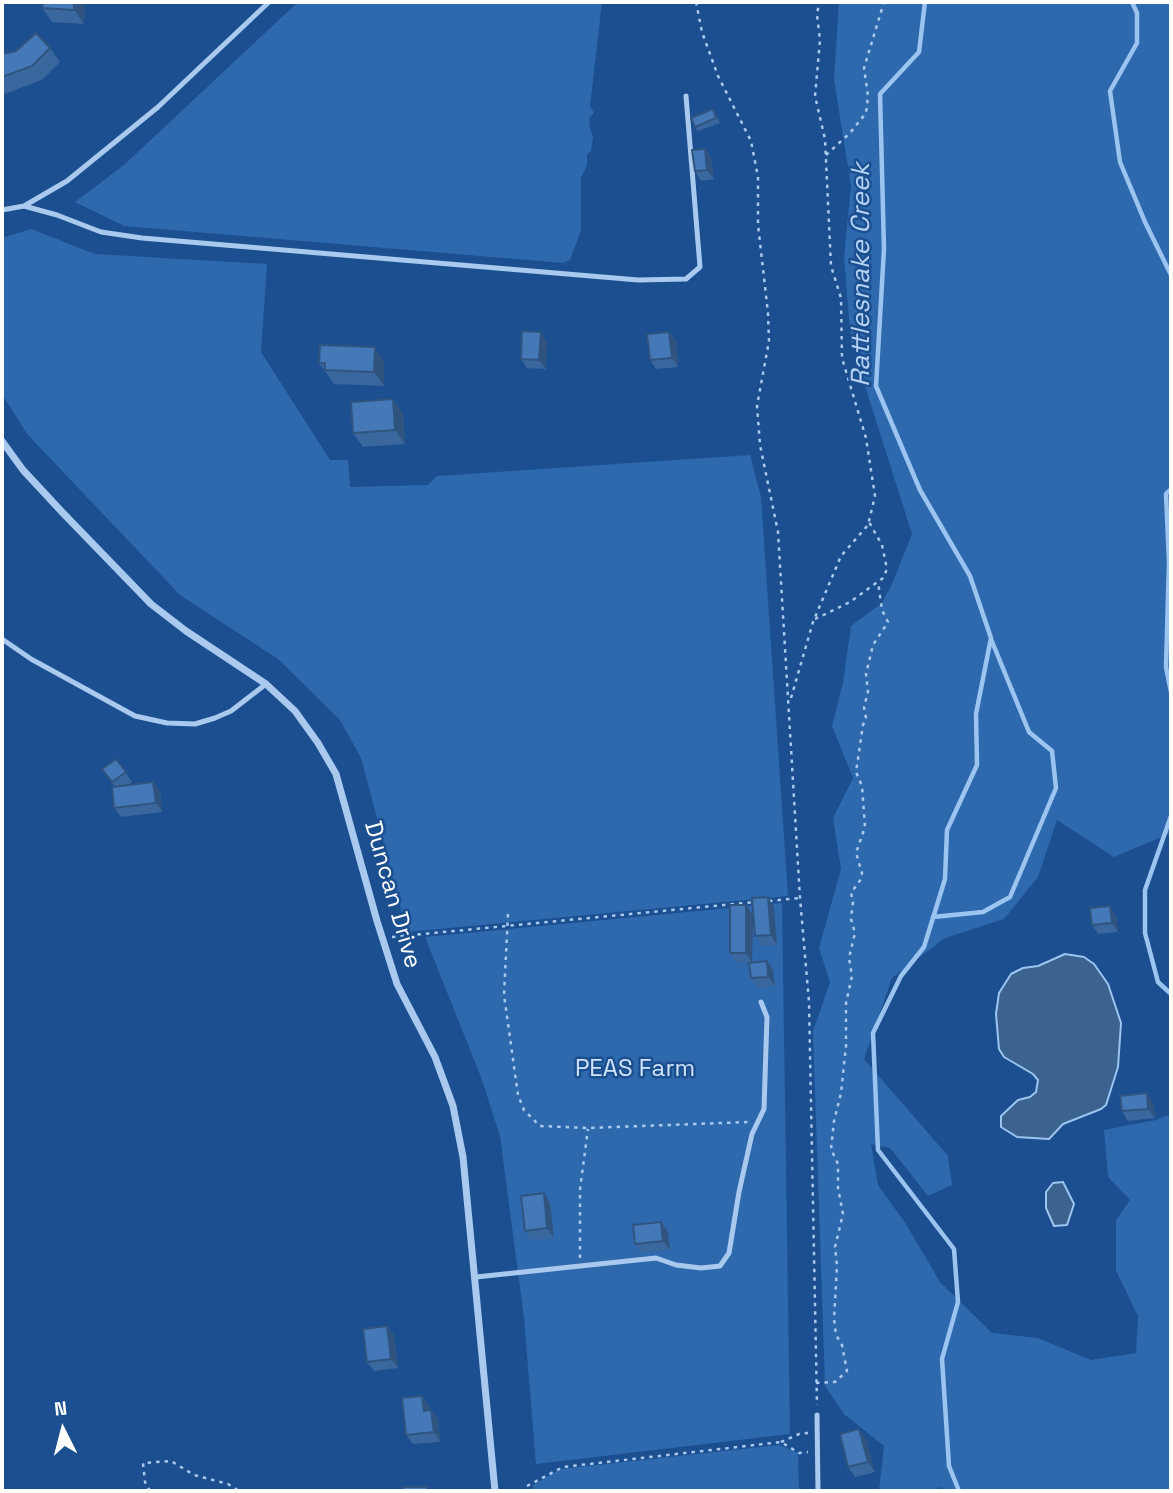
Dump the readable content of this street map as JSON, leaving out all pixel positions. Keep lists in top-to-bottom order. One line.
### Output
{"streets":{"street":["Duncan Drive"]},"water":["Rattlesnake Creek"],"parks":["PEAS Farm"],"north":"top"}
